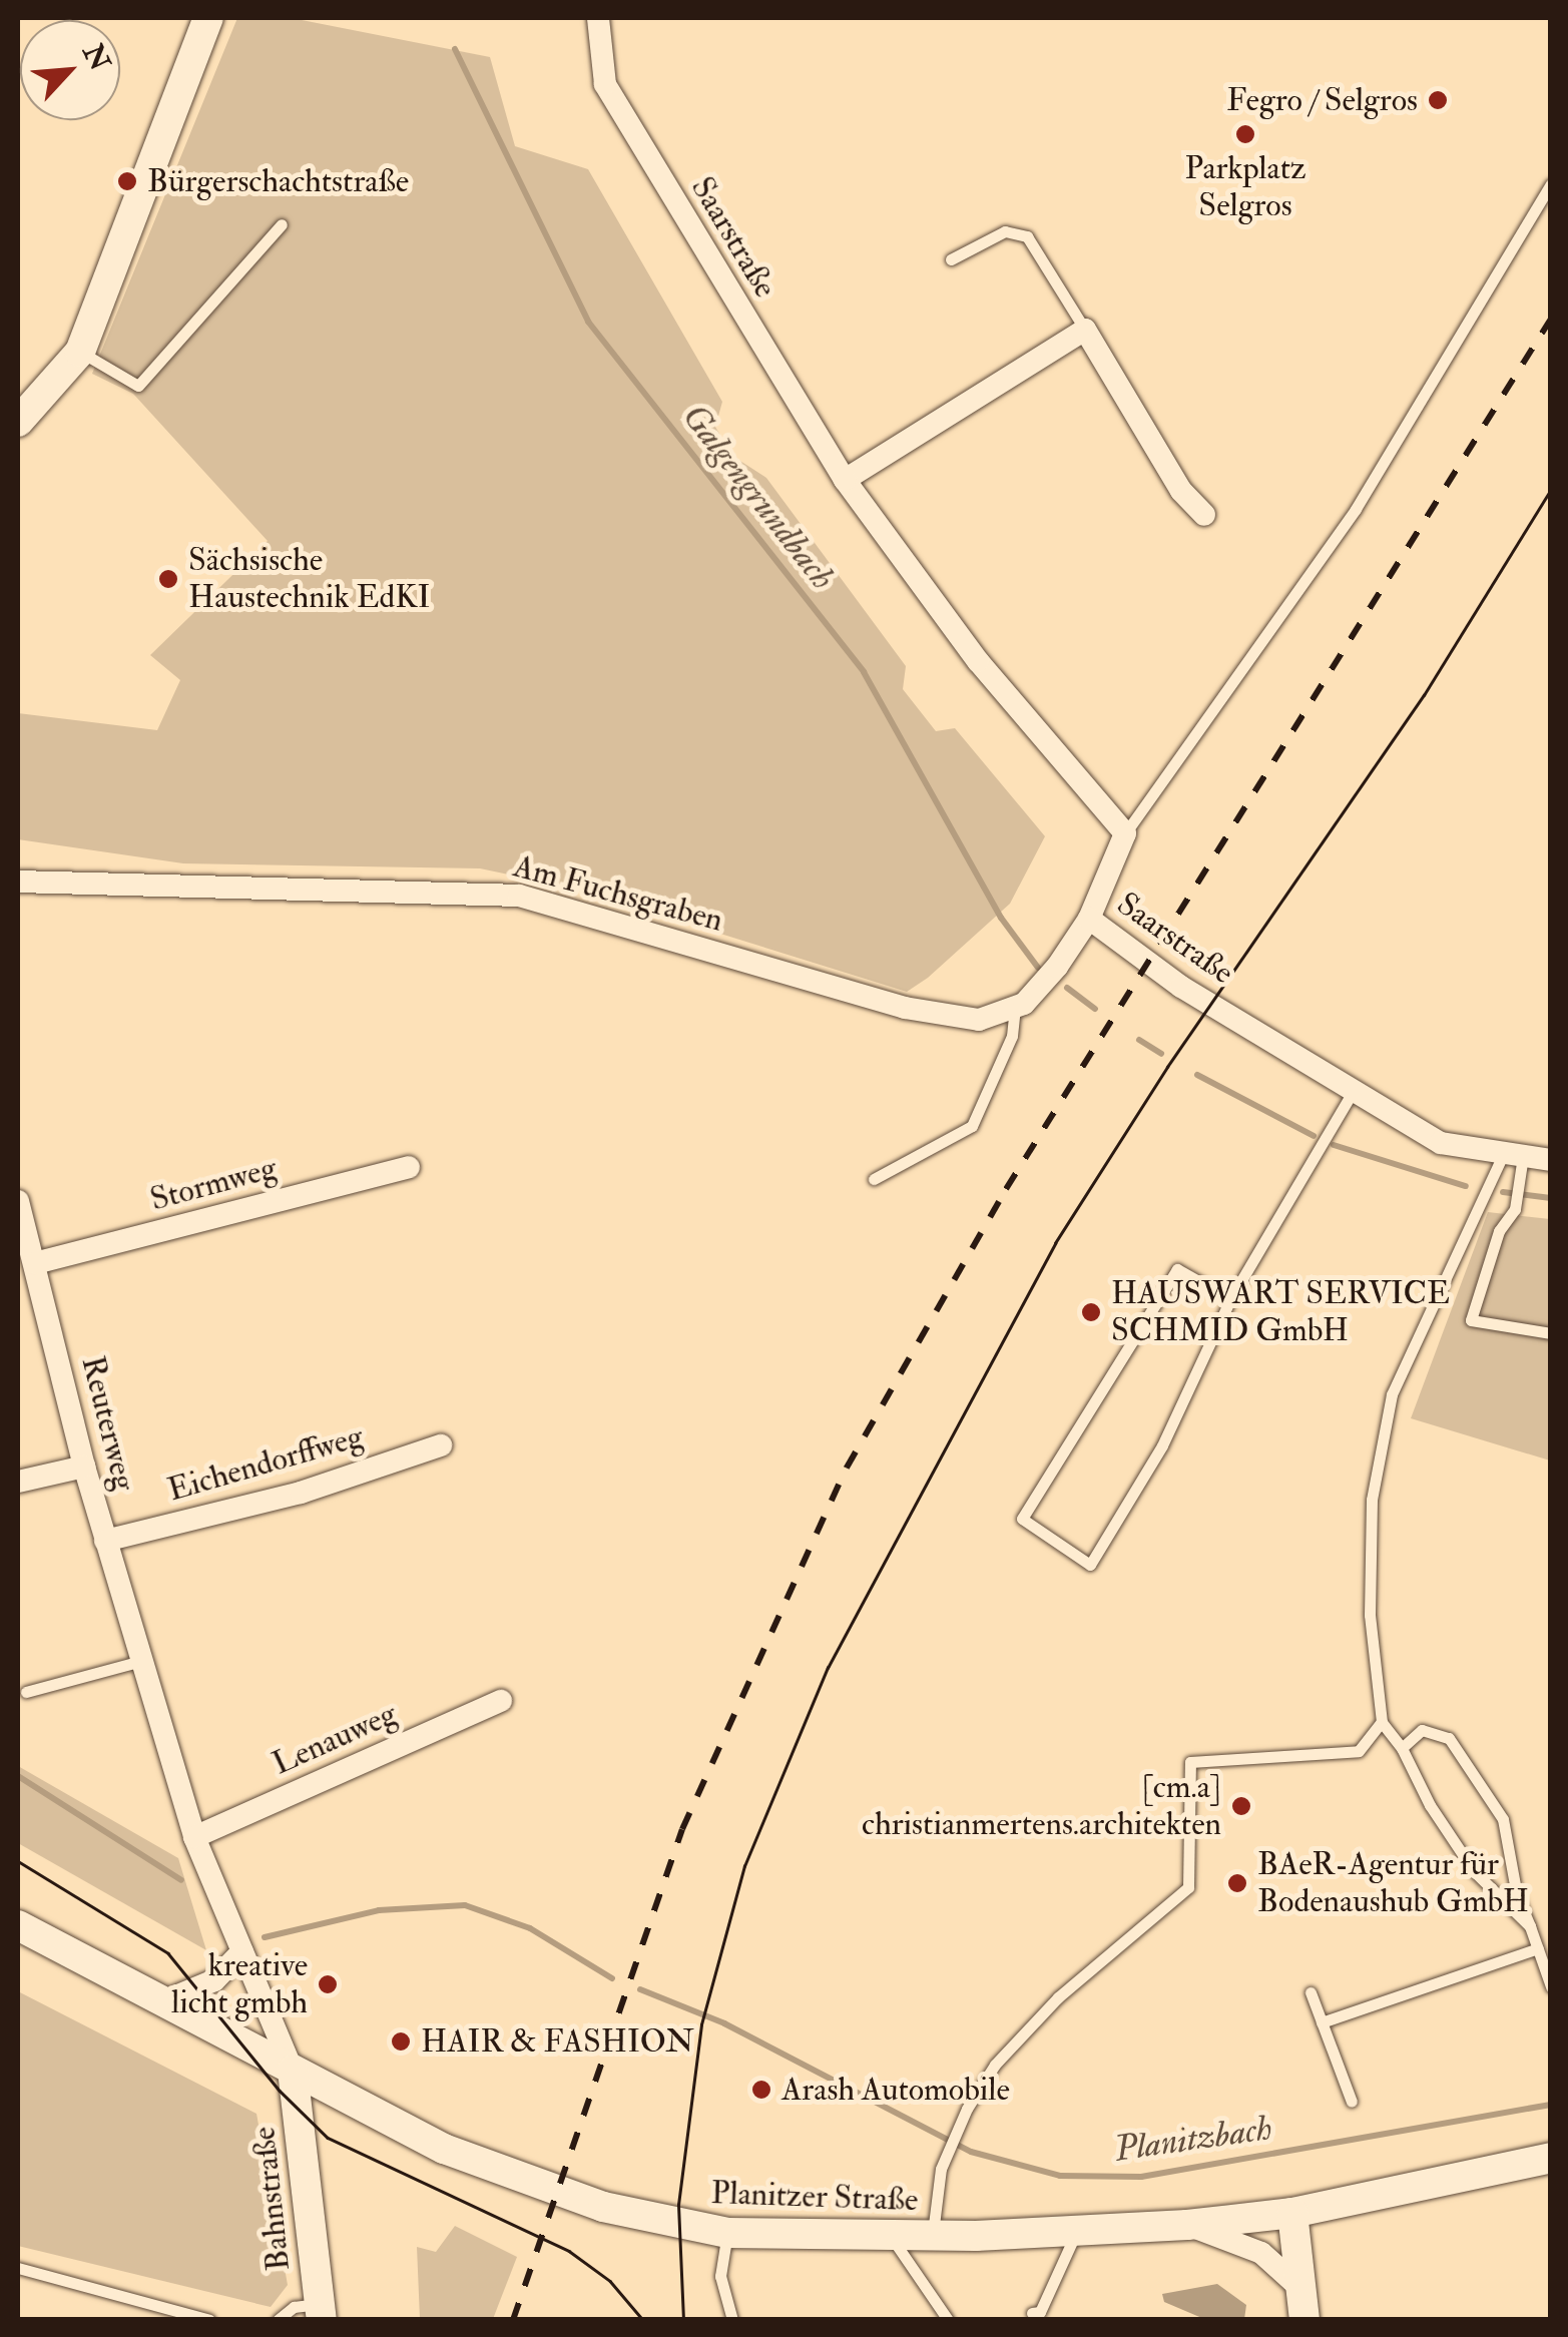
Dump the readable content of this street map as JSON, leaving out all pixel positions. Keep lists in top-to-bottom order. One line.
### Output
{"streets":{"main road":["Planitzer Straße","Bahnstraße"],"street":["Saarstraße","Am Fuchsgraben","Stormweg","Reuterweg","Eichendorffweg","Lenauweg"]},"crossings":[["Stormweg","Reuterweg"],["Reuterweg","Eichendorffweg"],["Reuterweg","Lenauweg"],["Reuterweg","Planitzer Straße"],["Reuterweg","Bahnstraße"],["Planitzer Straße","Bahnstraße"]],"water":["Galgengrundbach","Planitzbach"],"places":["Fegro / Selgros","Parkplatz Selgros","Bürgerschachtstraße","Sächsische Haustechnik EdKI","HAUSWART SERVICE SCHMID GmbH","[cm.a] christianmertens.architekten","BAeR-Agentur für Bodenaushub GmbH","kreative licht gmbh","HAIR & FASHION","Arash Automobile"],"north":"top right"}
